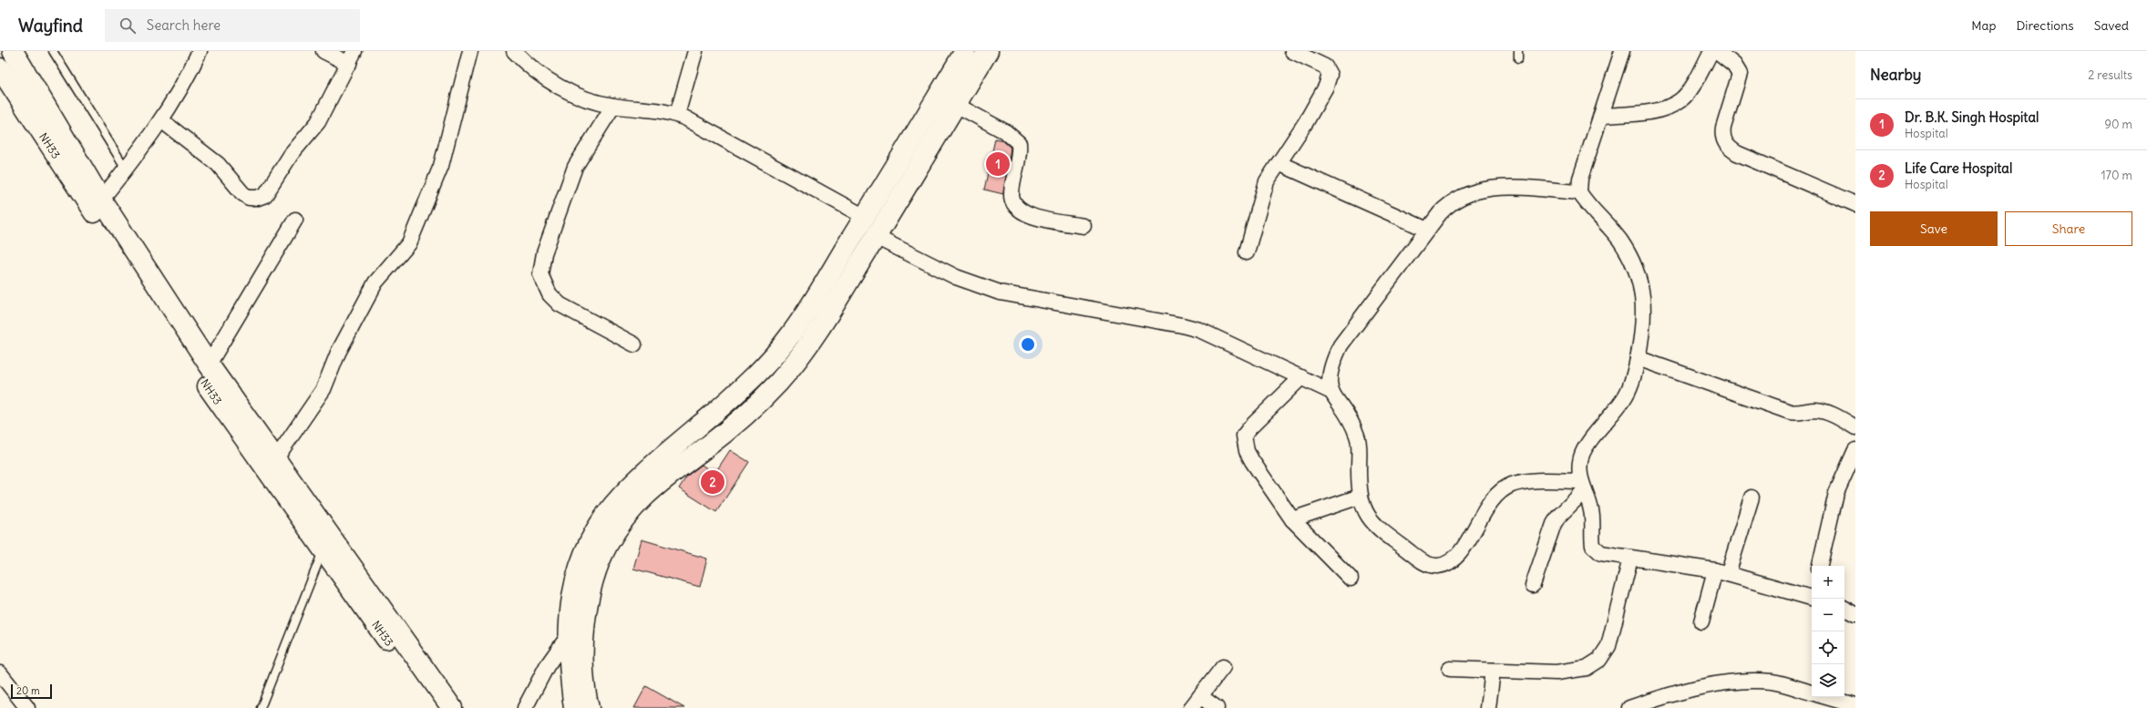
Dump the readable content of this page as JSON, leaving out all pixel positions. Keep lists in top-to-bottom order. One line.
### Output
{"streets":{"main road":["NH33"]},"scale_bar":"20 m","page":{"header":"Wayfind","search":"Search here","nav":["Map","Directions","Saved"],"heading":["Nearby","2 results"],"list":[{"mark":"1","name":"Dr. B.K. Singh Hospital","note":"Hospital","value":"90 m"},{"mark":"2","name":"Life Care Hospital","note":"Hospital","value":"170 m"}],"pins":["1","2"],"buttons":["Save","Share"],"map_buttons":["+","−"],"scale":"20 m"}}
